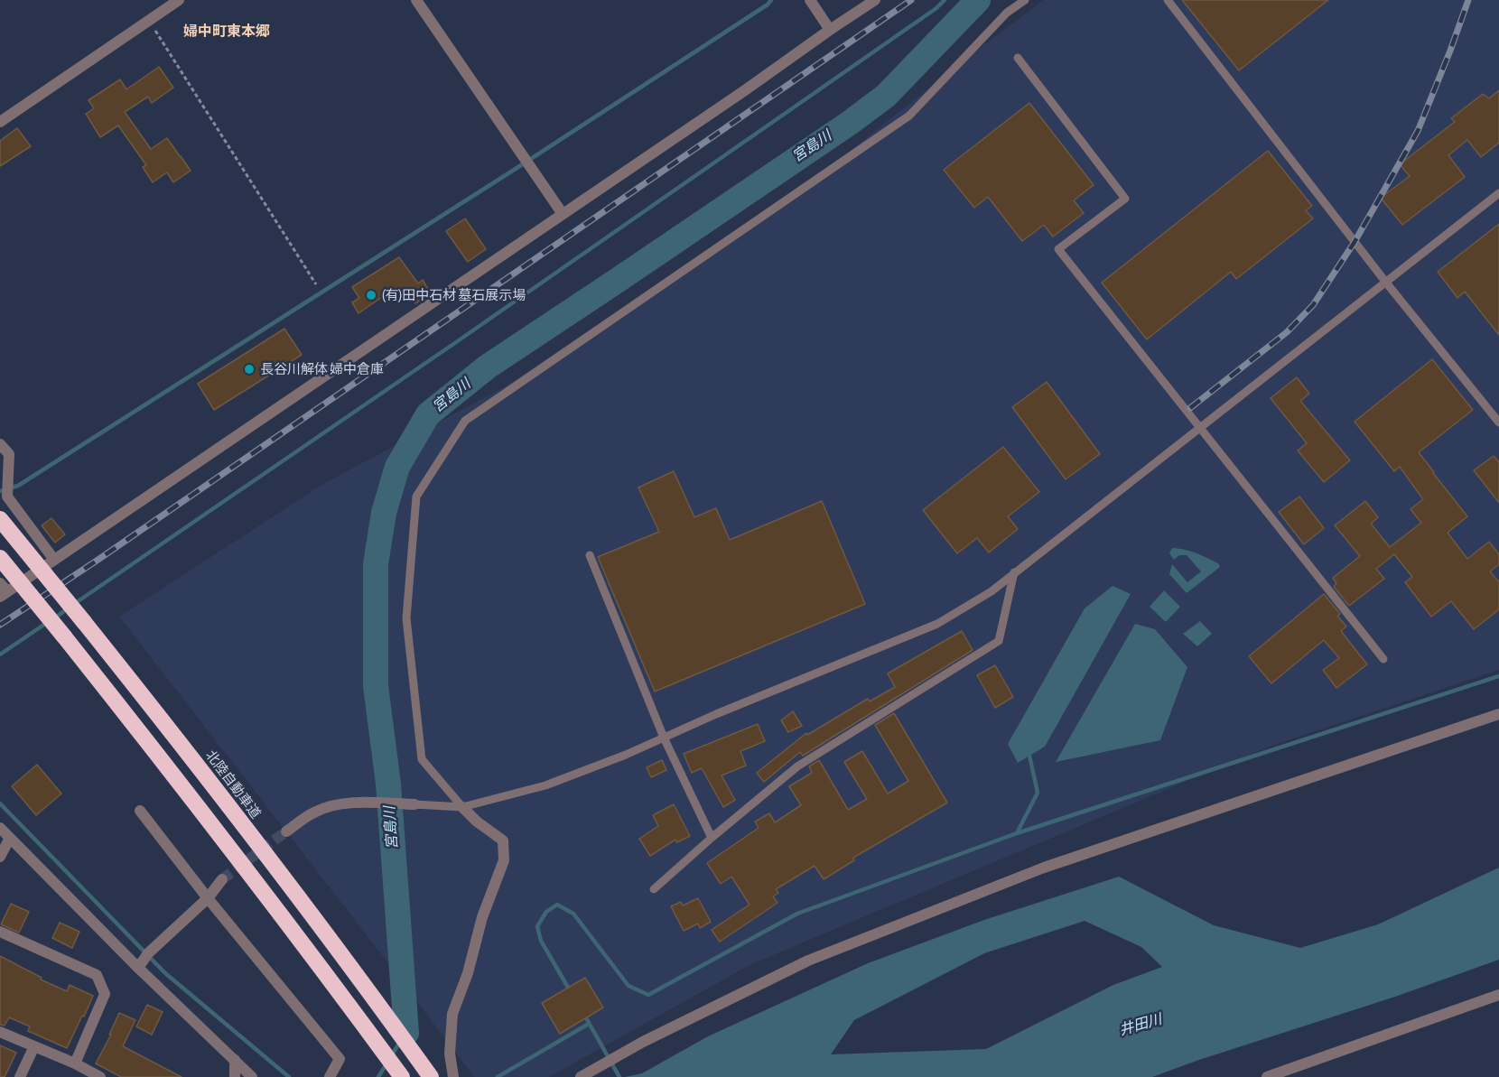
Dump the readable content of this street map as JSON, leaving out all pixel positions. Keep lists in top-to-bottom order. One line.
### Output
{"streets":{"highway":["北陸自動車道"]},"districts":["婦中町東本郷"],"water":["宮島川","井田川"],"places":["(有)田中石材 墓石展示場","長谷川解体 婦中倉庫"]}
